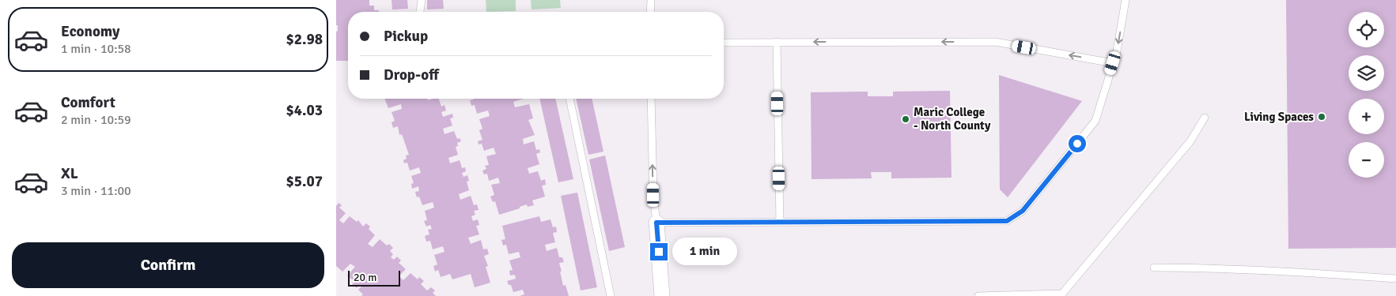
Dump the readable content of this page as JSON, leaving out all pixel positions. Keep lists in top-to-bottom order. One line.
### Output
{"places":["Living Spaces","Maric College - North County"],"scale_bar":"20 m","page":{"list":[{"name":"Economy","note":"1 min · 10:58","value":"$2.98"},{"name":"Comfort","note":"2 min · 10:59","value":"$4.03"},{"name":"XL","note":"3 min · 11:00","value":"$5.07"}],"map_buttons":["+","−"],"banner":["Pickup","Drop-off"],"buttons":"Confirm","bubble":"1 min","scale":"20 m"}}
